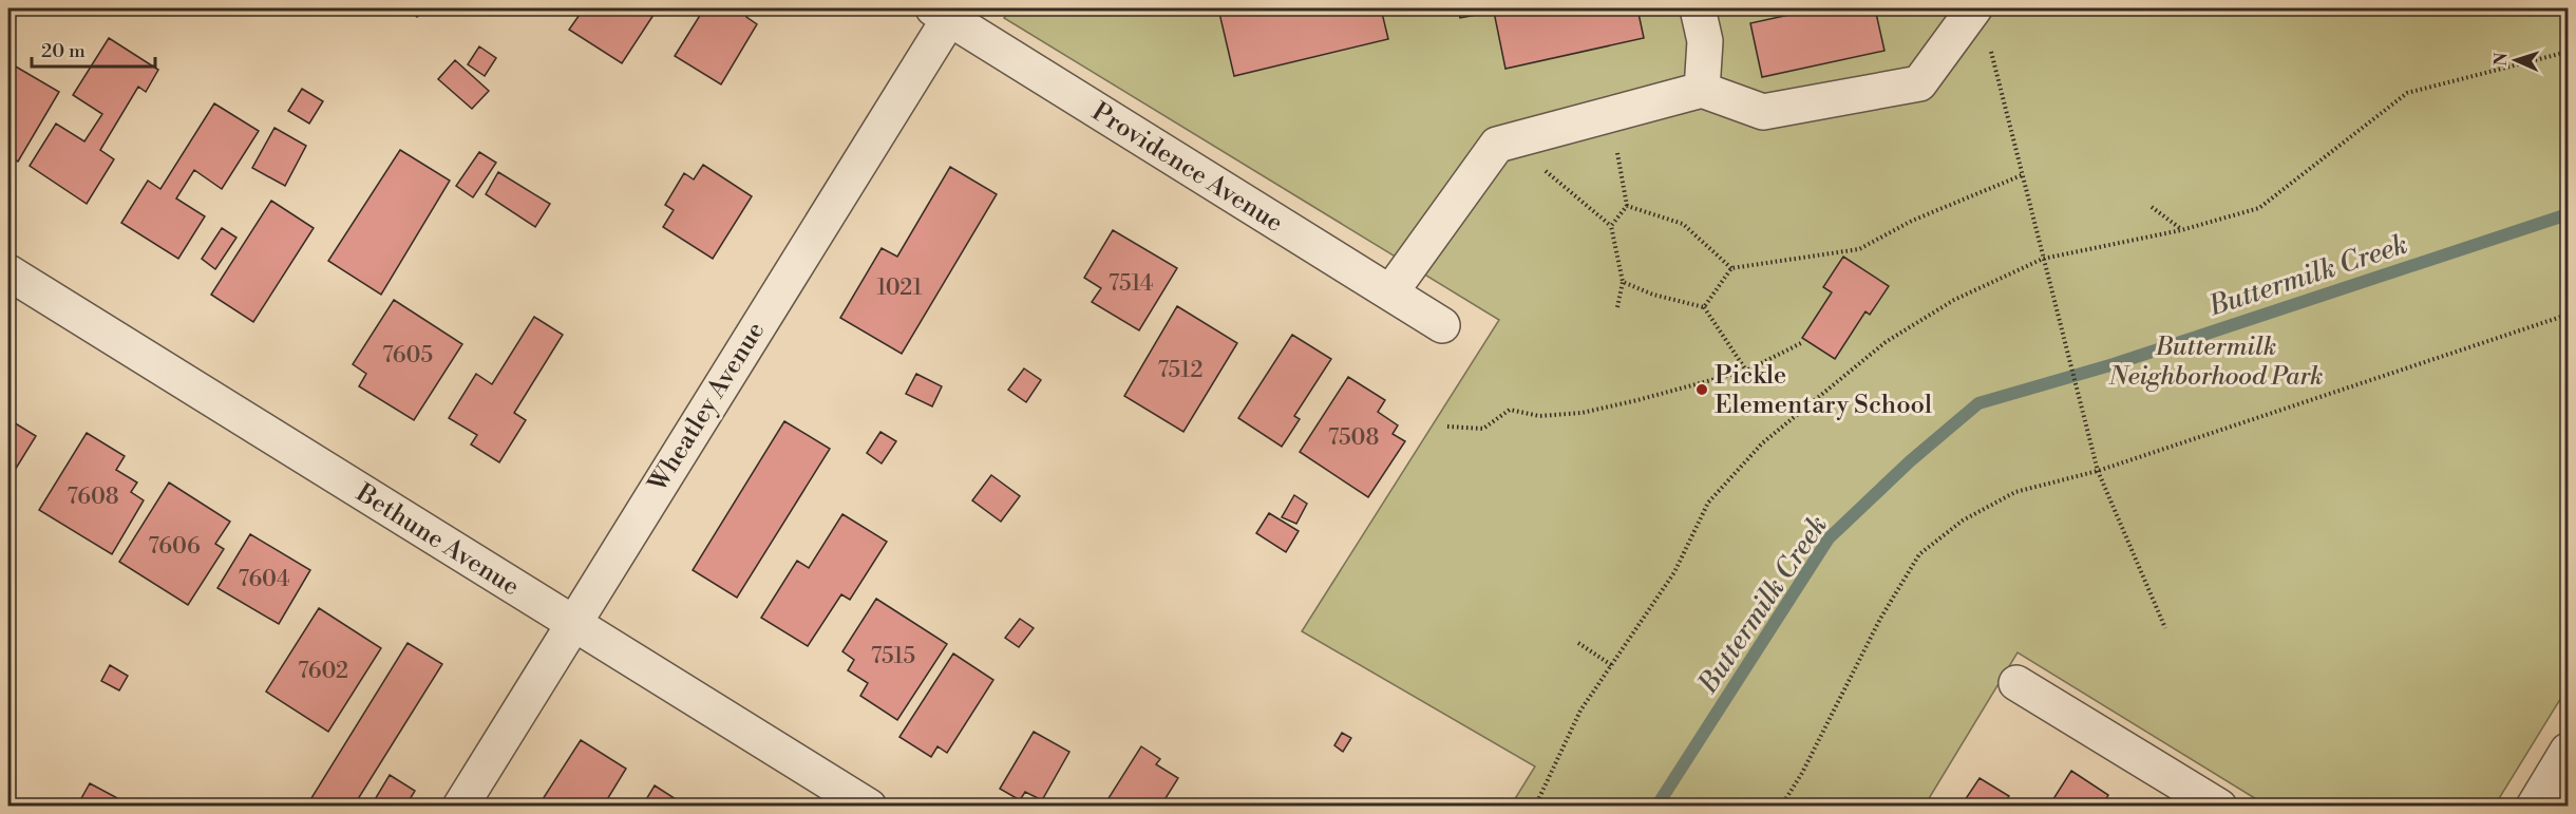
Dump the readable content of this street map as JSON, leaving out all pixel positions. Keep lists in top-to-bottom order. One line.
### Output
{"streets":{"street":["Providence Avenue","Wheatley Avenue","Bethune Avenue"]},"crossings":[["Providence Avenue","Wheatley Avenue"],["Wheatley Avenue","Bethune Avenue"]],"water":["Buttermilk Creek"],"parks":["Buttermilk Neighborhood Park"],"places":["Pickle Elementary School"],"house_numbers":["7514","1021","7605","7512","7508","7608","7606","7604","7515","7602"],"scale_bar":"20 m","north":"left"}
